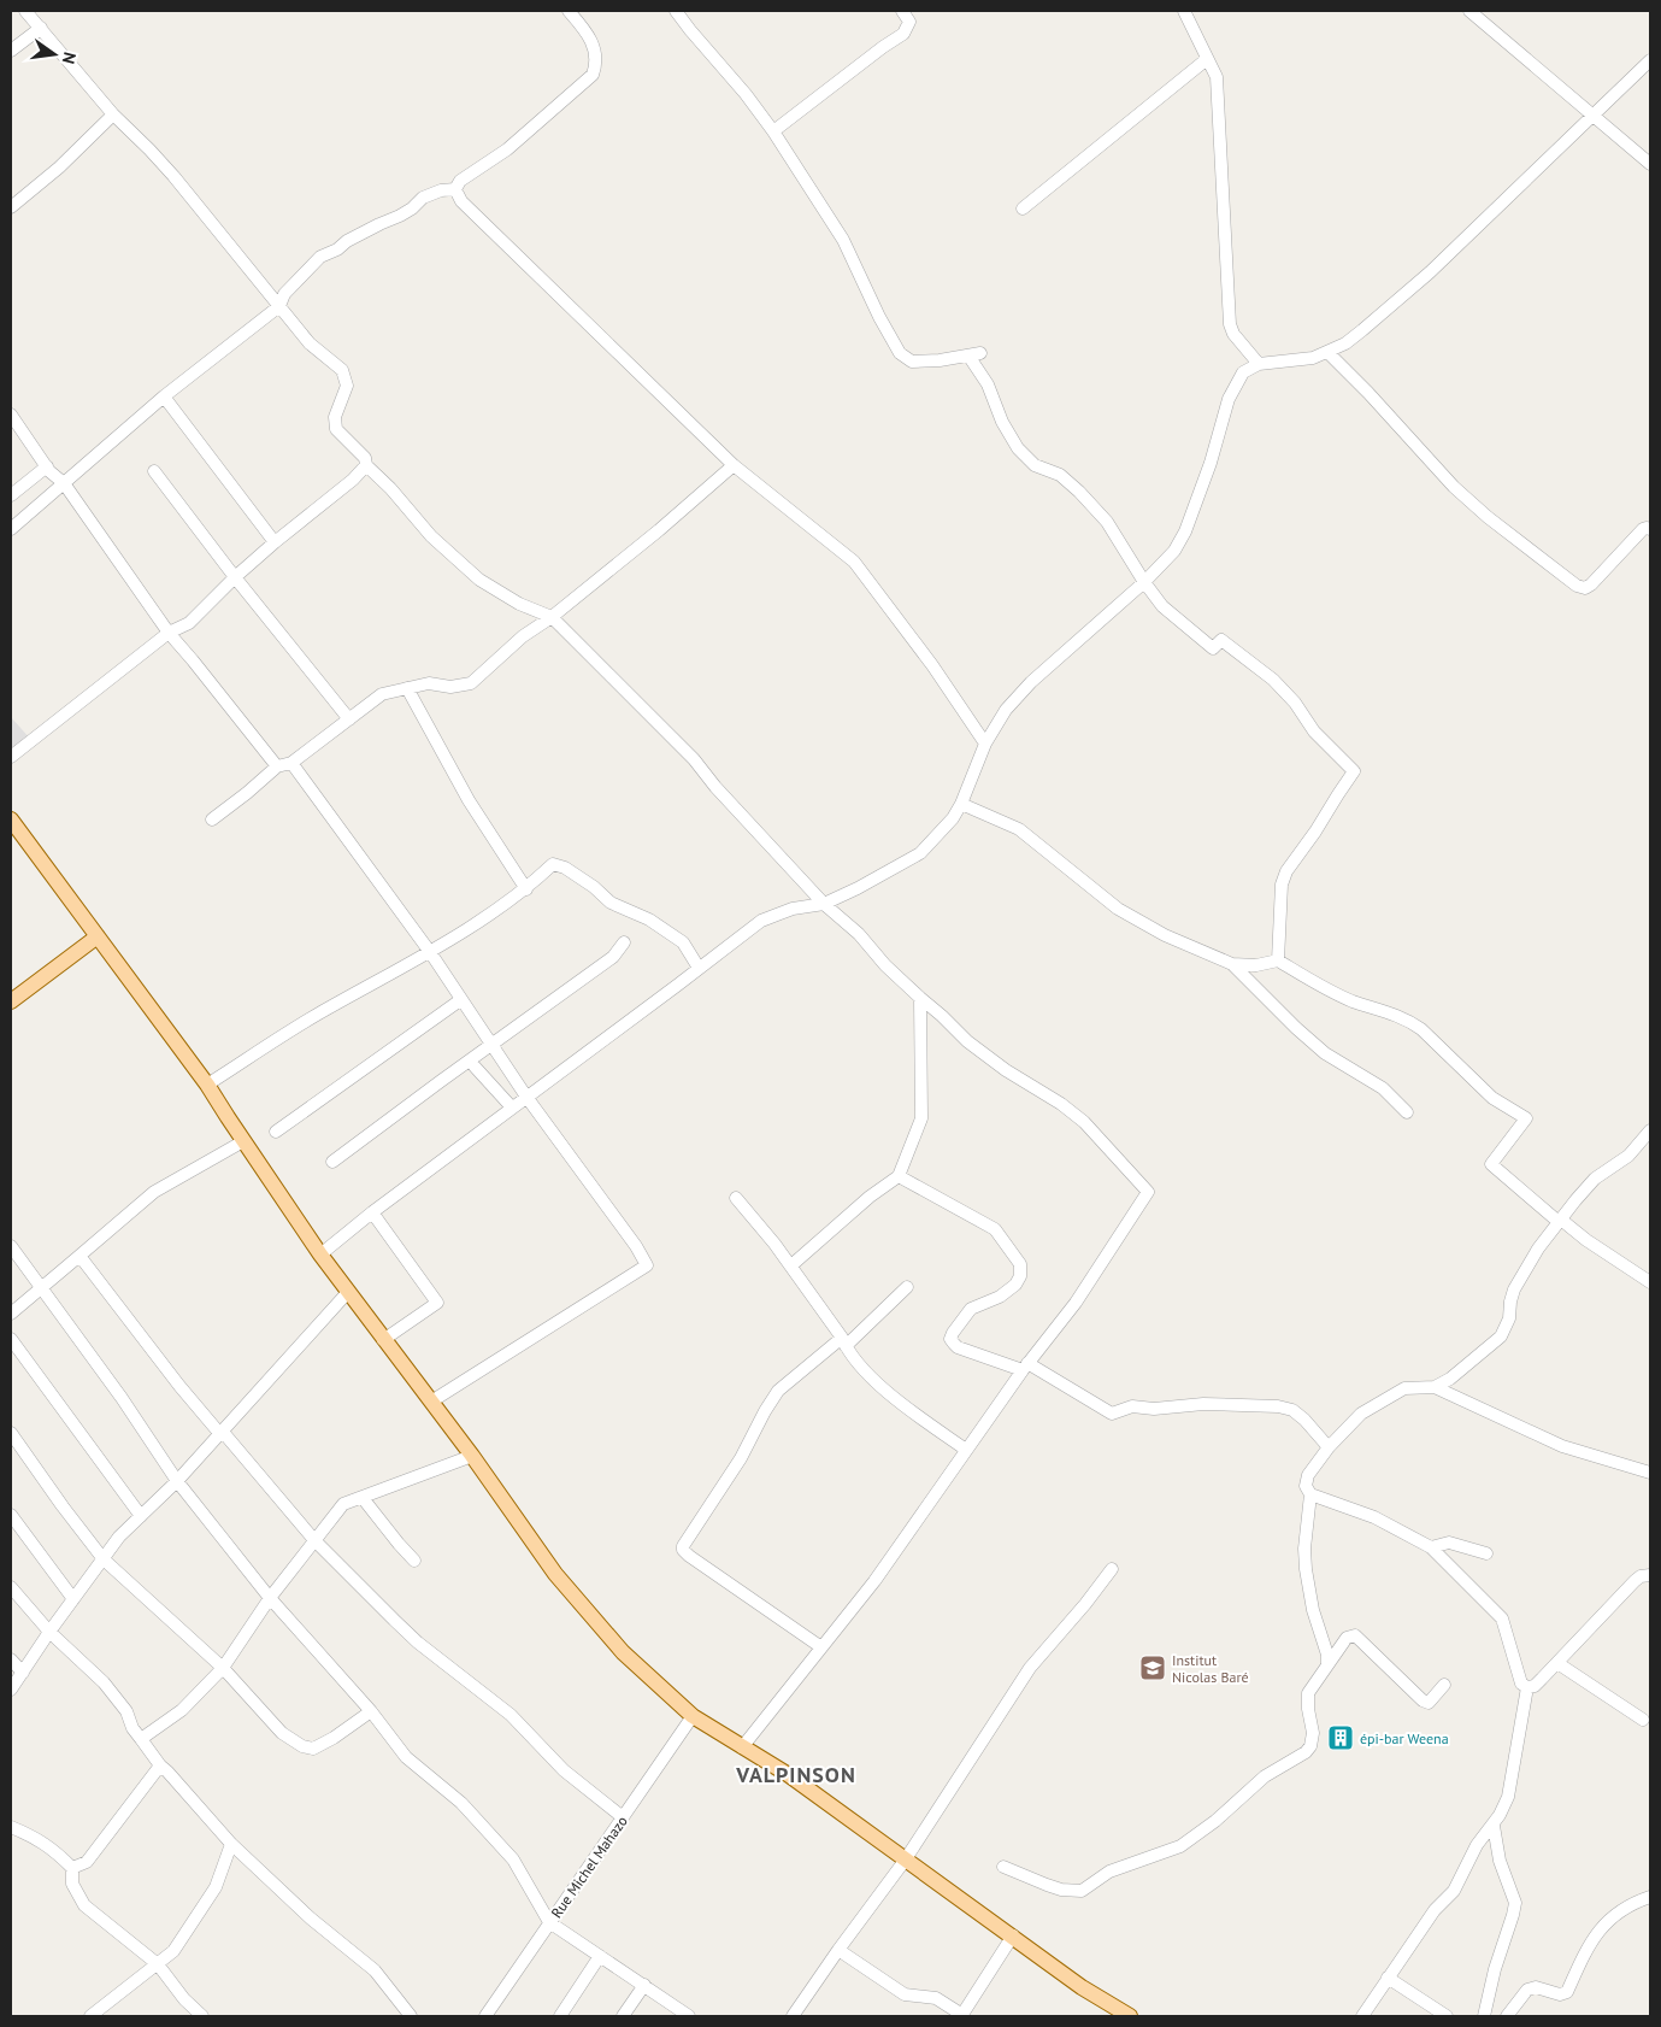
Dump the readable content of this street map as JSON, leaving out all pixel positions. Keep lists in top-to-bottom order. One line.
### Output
{"streets":{"street":["Rue Michel Mahazo"]},"districts":["VALPINSON"],"places":{"school or university":["Institut Nicolas Baré"],"building":["épi-bar Weena"]},"north":"right"}
